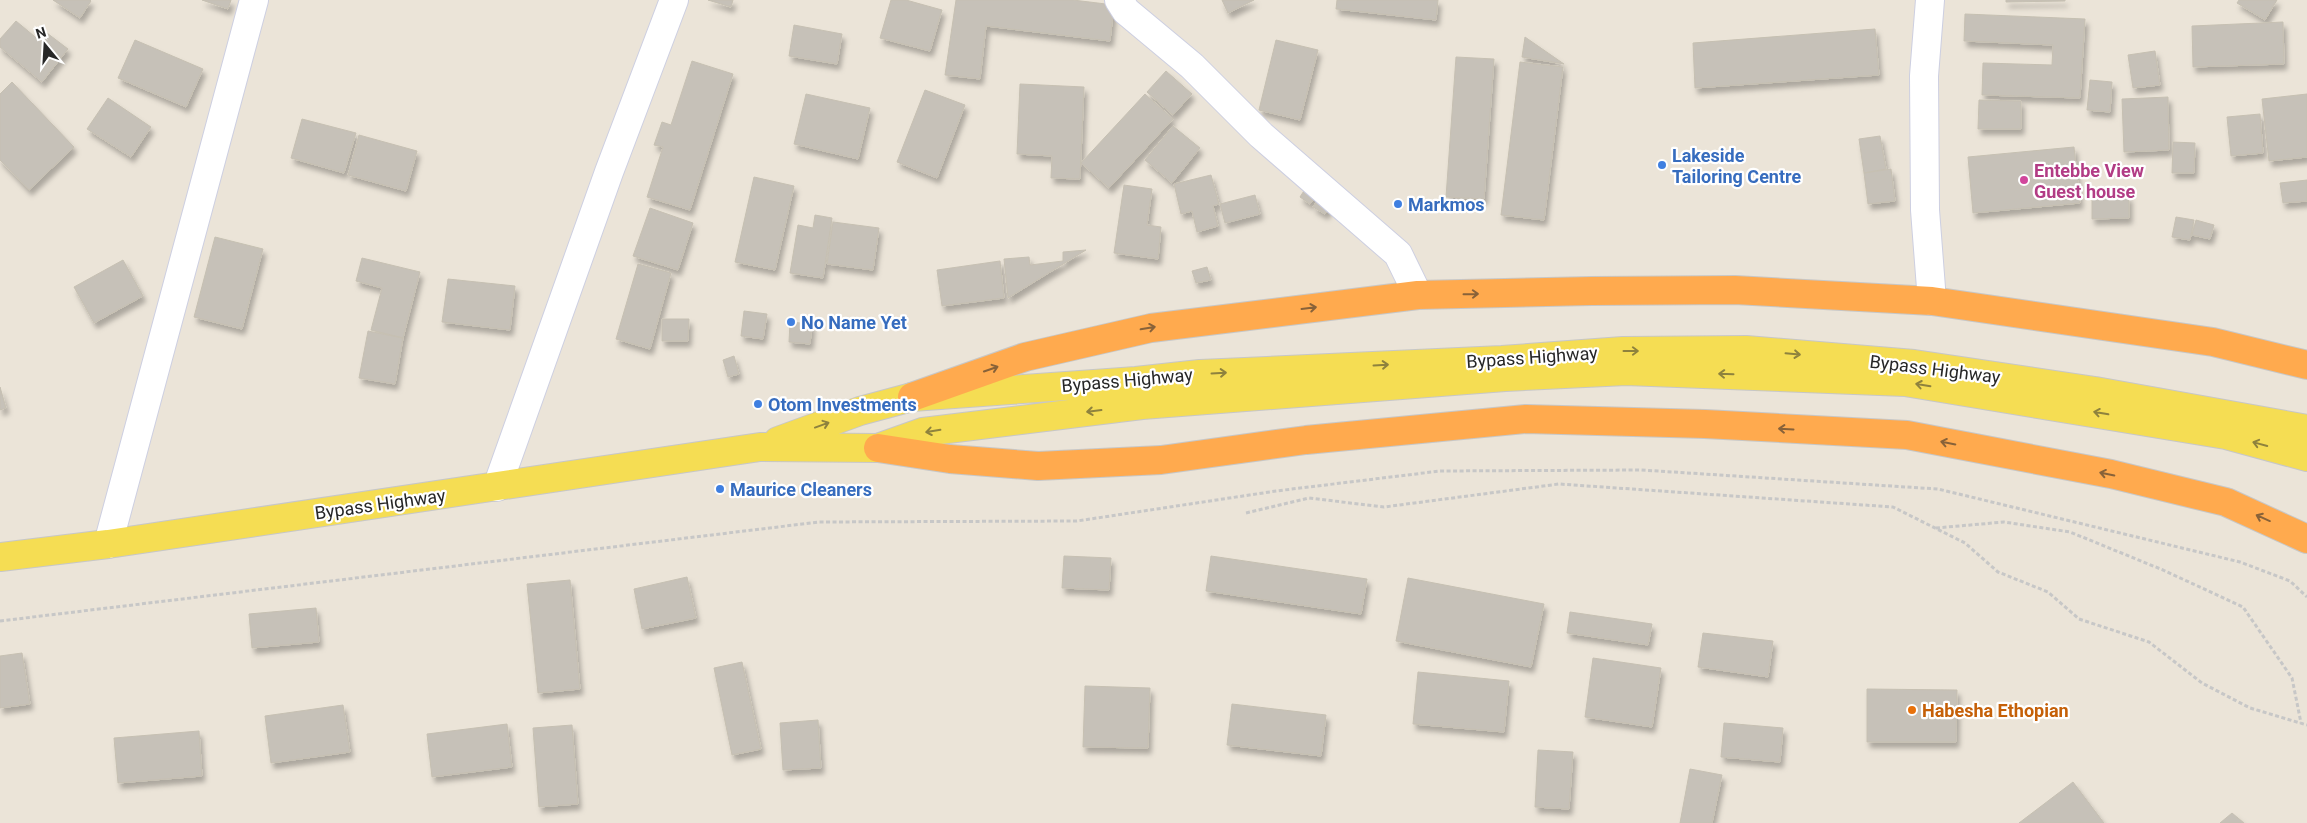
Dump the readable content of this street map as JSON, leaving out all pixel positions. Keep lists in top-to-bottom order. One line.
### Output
{"streets":{"main road":["Bypass Highway"]},"places":["Lakeside Tailoring Centre","Entebbe View Guest house","Markmos","No Name Yet","Otom Investments","Maurice Cleaners","Habesha Ethopian"],"north":"top"}
